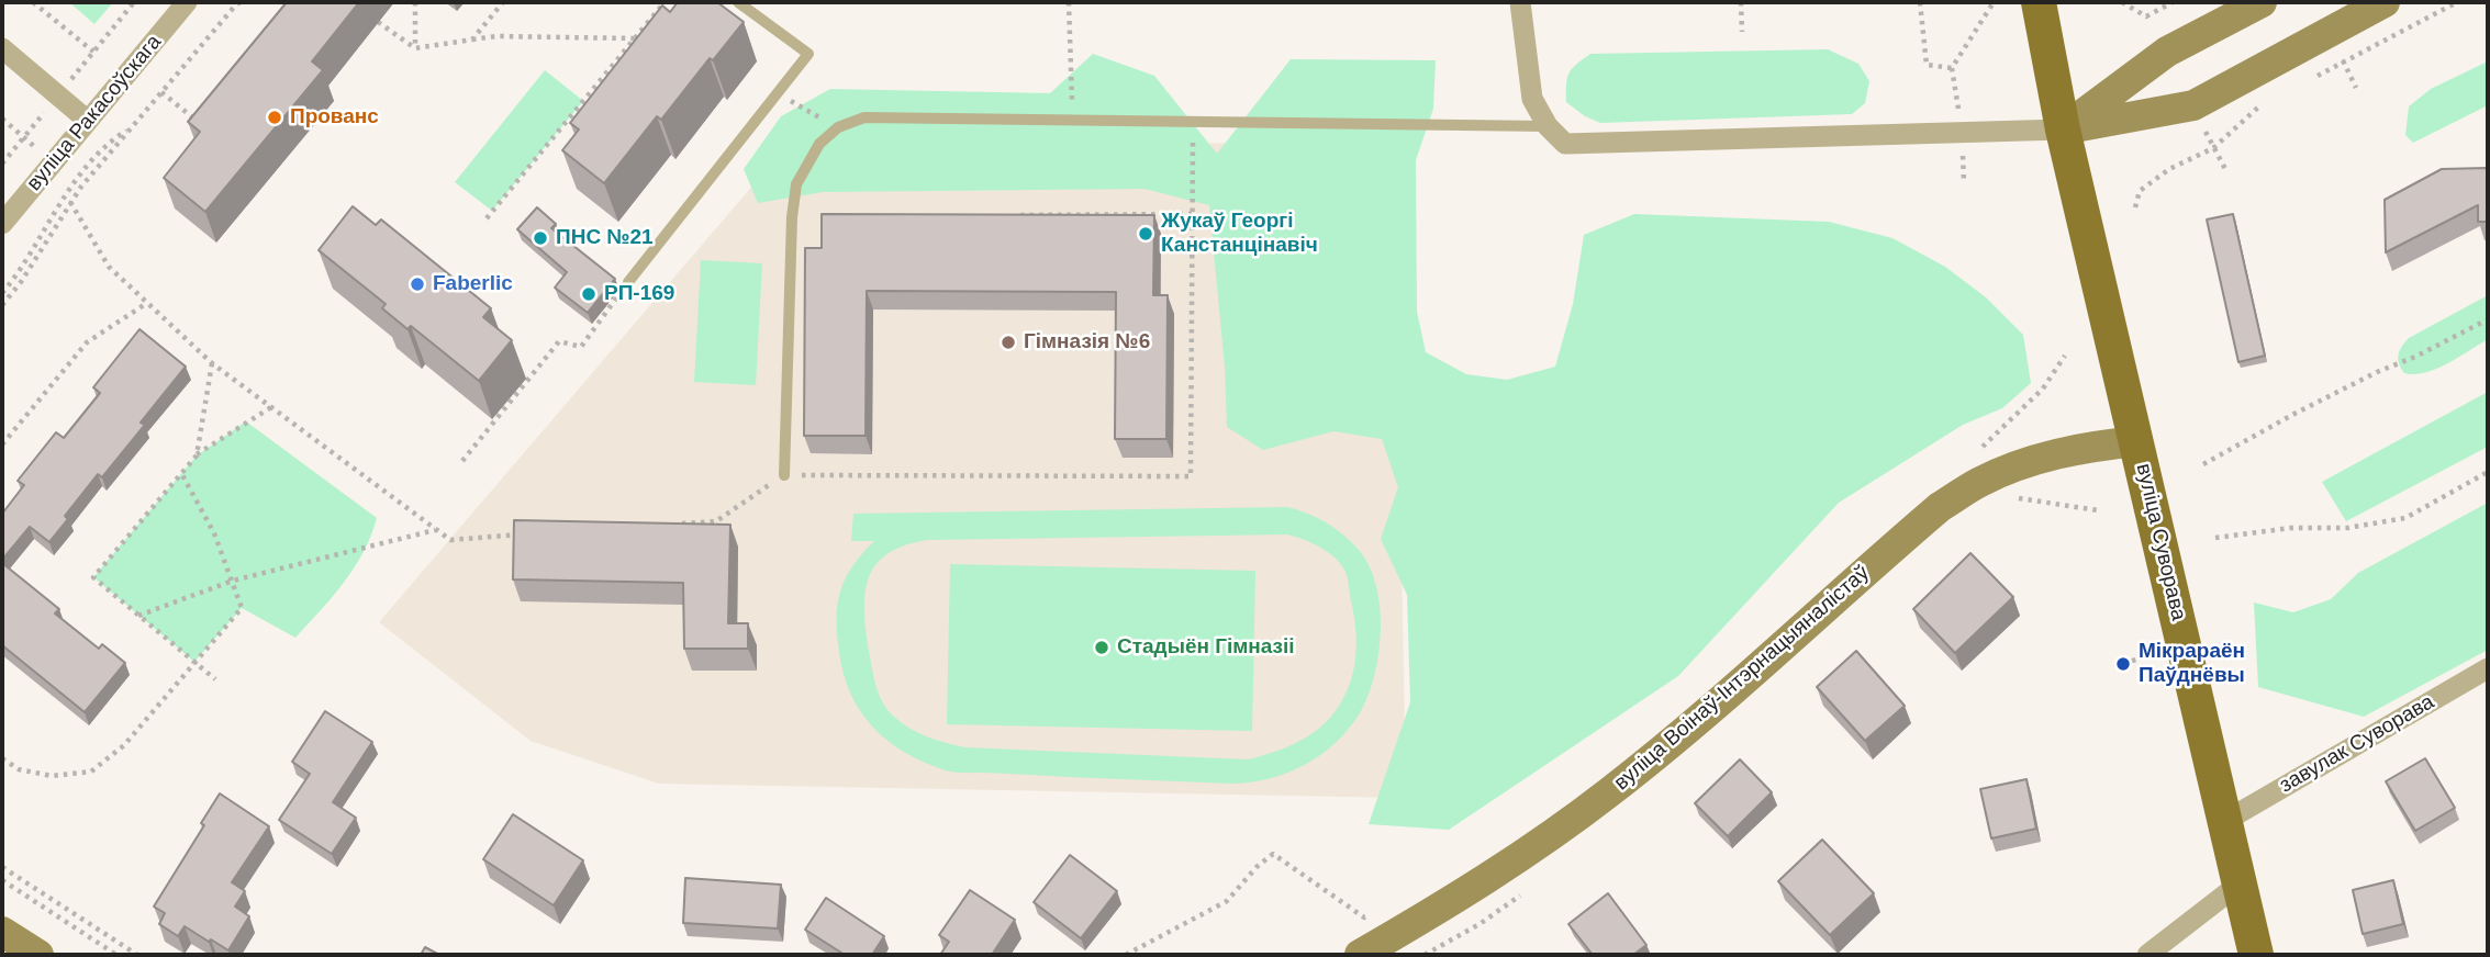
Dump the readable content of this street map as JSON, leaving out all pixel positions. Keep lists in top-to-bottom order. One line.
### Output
{"streets":{"main road":["вуліца Суворава"],"street":["вуліца Ракасоўскага","вуліца Воінаў-Інтэрнацыяналістаў","завулак Суворава"]},"crossings":[["вуліца Суворава","вуліца Воінаў-Інтэрнацыяналістаў"],["вуліца Суворава","завулак Суворава"]],"places":["Прованс","Жукаў Георгі Канстанцінавіч","ПНС №21","Faberlic","РП-169","Гімназія №6","Стадыён Гімназіі","Мікрараён Паўднёвы"]}
